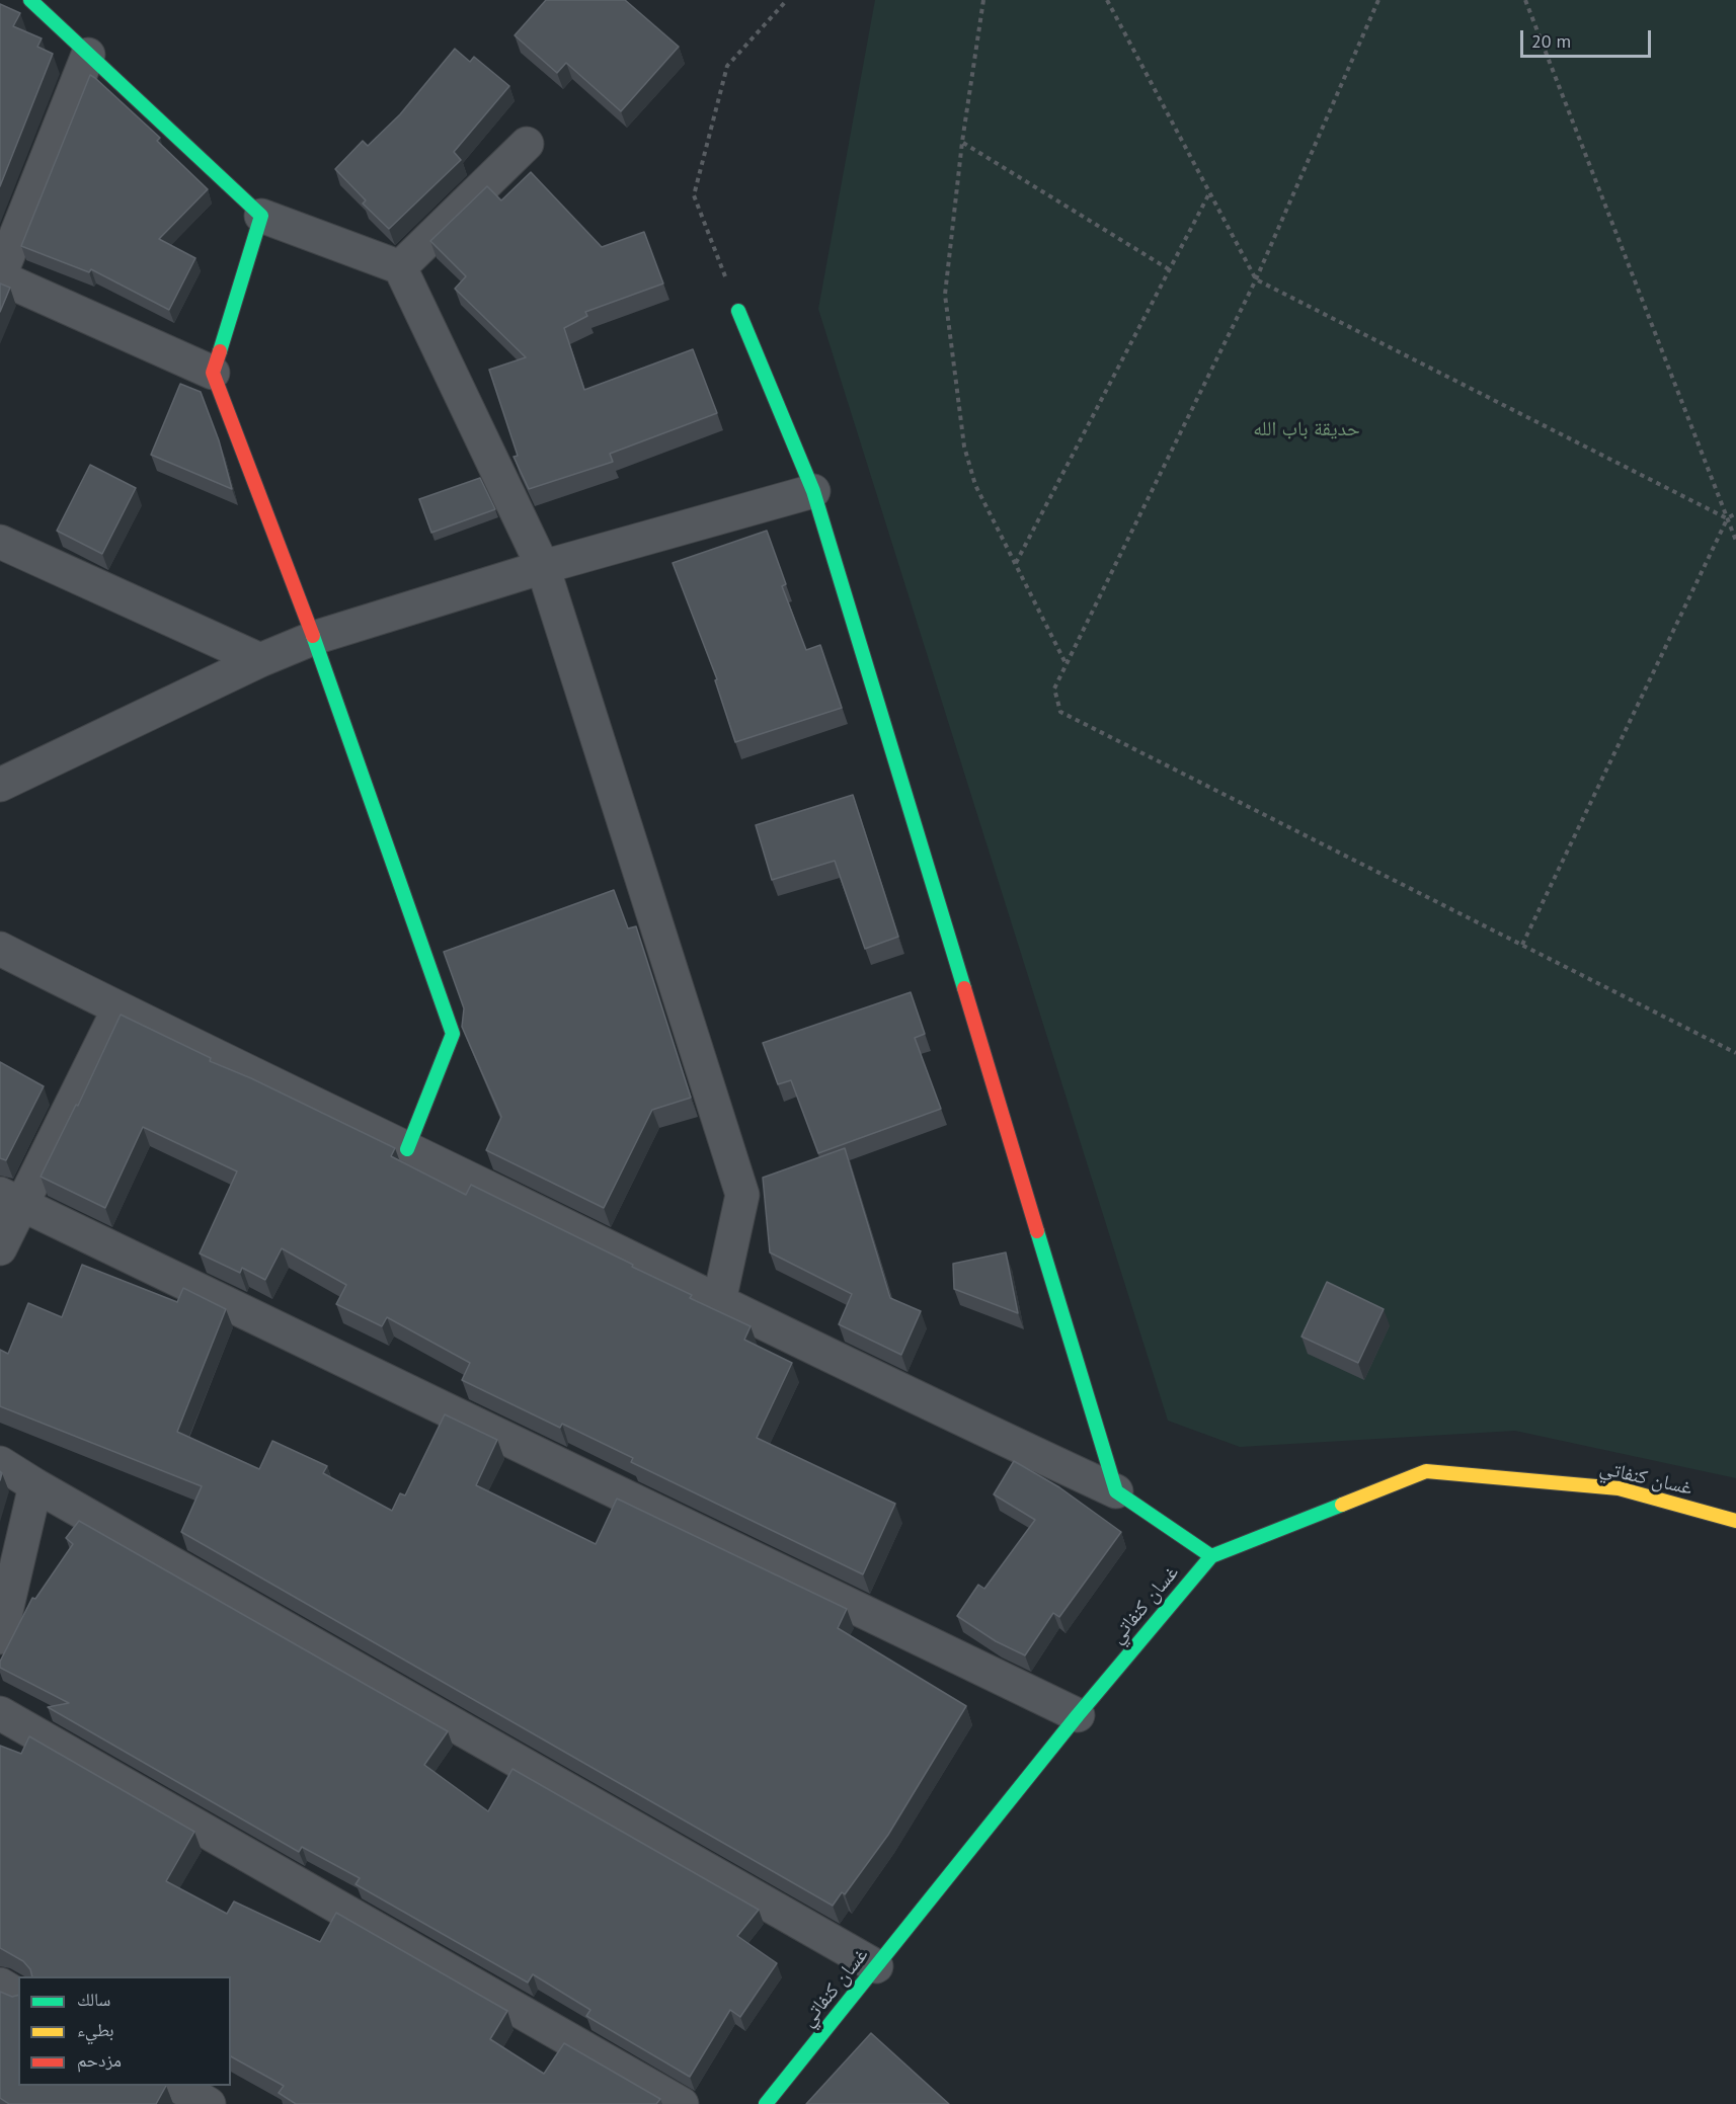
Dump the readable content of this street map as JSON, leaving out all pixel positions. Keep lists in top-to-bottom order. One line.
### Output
{"streets":{"street":["غسان كنفاتي"]},"parks":["حديقة باب الله"],"legend":["سالك","بطيء","مزدحم"],"scale_bar":"20 m"}
